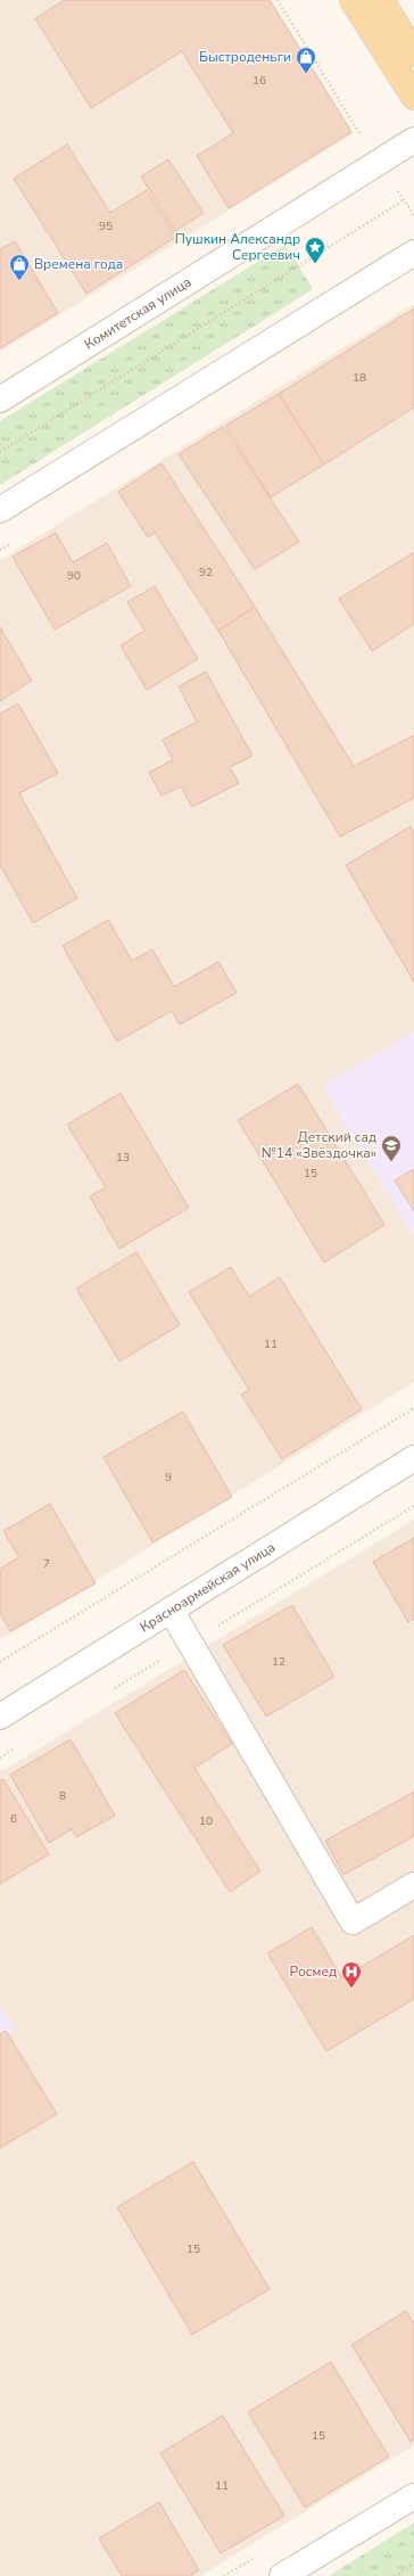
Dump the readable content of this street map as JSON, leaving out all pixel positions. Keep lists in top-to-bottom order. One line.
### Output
{"streets":{"street":["Комитетская улица","Красноармейская улица"]},"places":{"shop":["Быстроденьги","Времена года"],"place":["Пушкин Александр Сергеевич"],"school or university":["Детский сад №14 «Звёздочка»"],"hospital":["Росмед"]},"house_numbers":["16","95","18","92","90","13","15","11","9","7","12","8","6","10","15","15","11"]}
